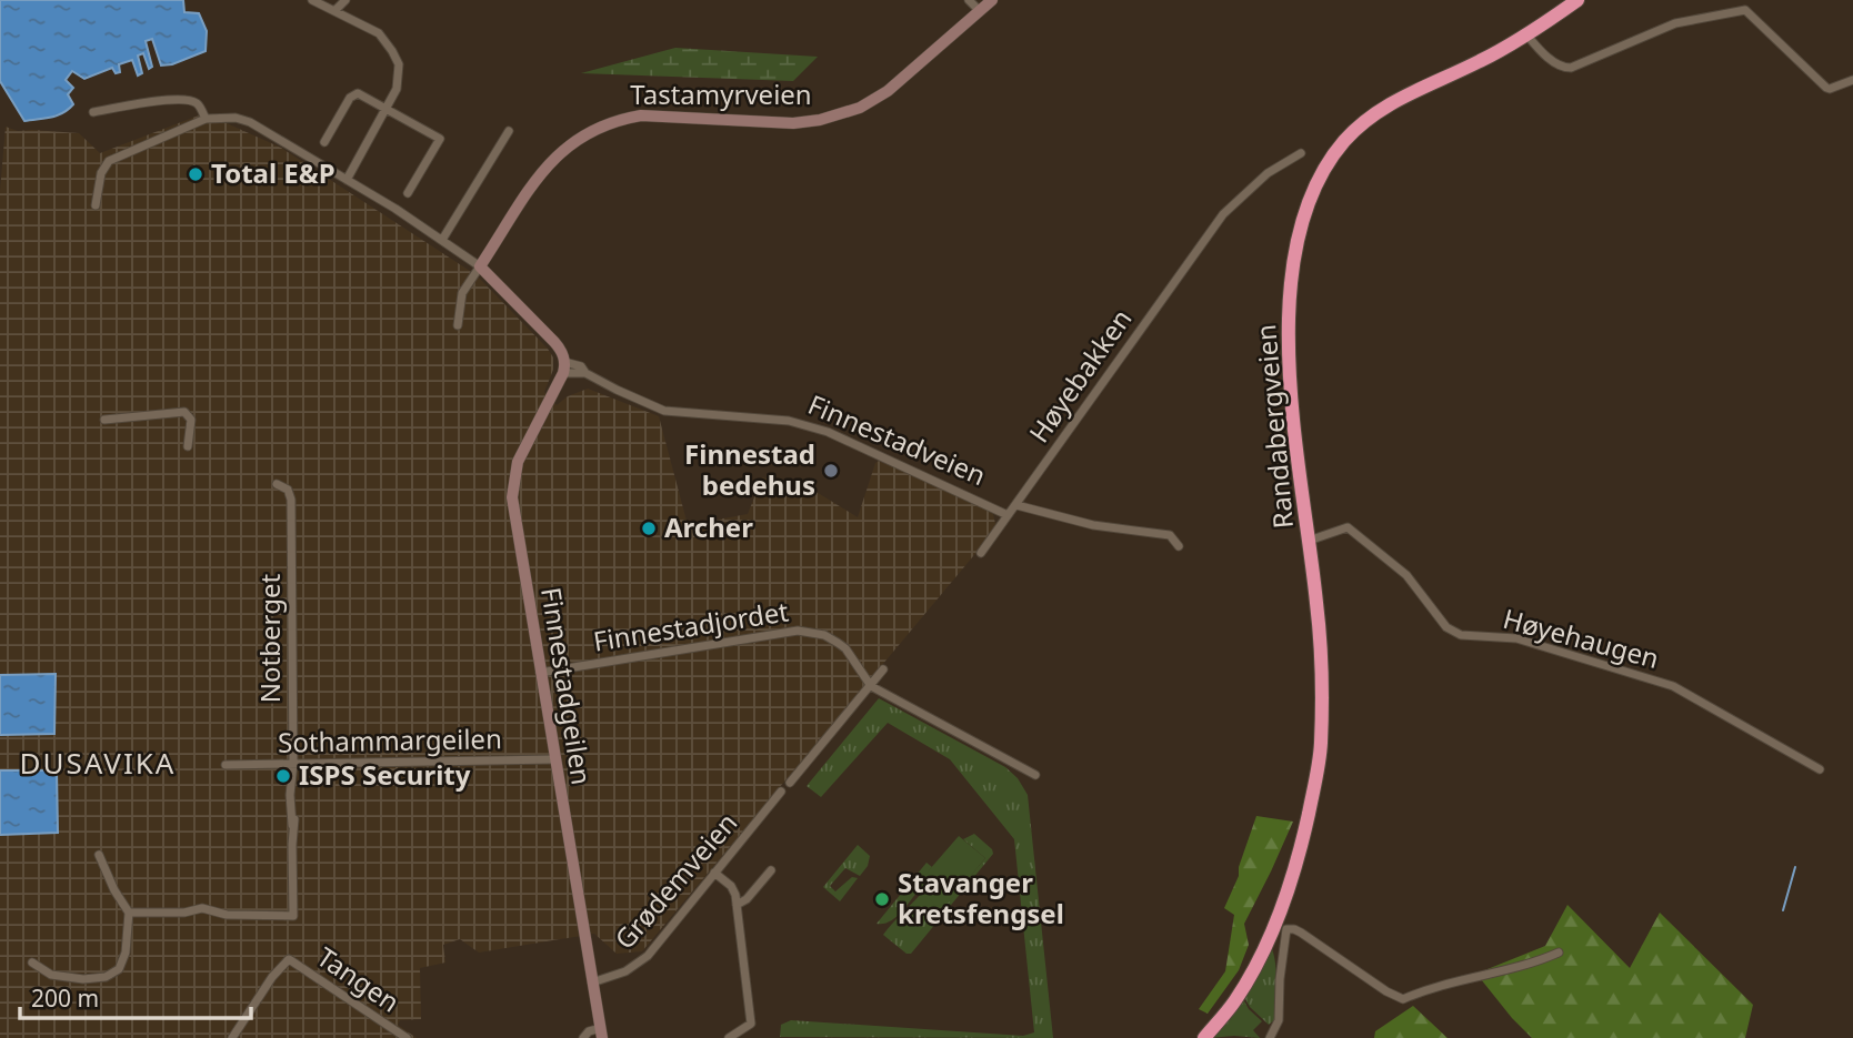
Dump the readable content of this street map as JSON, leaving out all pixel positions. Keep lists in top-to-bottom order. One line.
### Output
{"streets":{"highway":["Randabergveien"],"main road":["Tastamyrveien","Finnestadveien","Finnestadgeilen"],"street":["Høyebakken","Finnestadjordet","Notberget","Høyehaugen","Sothammargeilen","Grødemveien","Tangen"]},"crossings":[["Tastamyrveien","Finnestadveien"],["Randabergveien","Høyehaugen"],["Finnestadveien","Finnestadgeilen"],["Finnestadjordet","Finnestadgeilen"],["Notberget","Sothammargeilen"],["Finnestadgeilen","Sothammargeilen"],["Finnestadgeilen","Grødemveien"]],"districts":["DUSAVIKA"],"places":["Total E&P","Finnestad bedehus","Archer","ISPS Security","Stavanger kretsfengsel"],"scale_bar":"200 m"}
